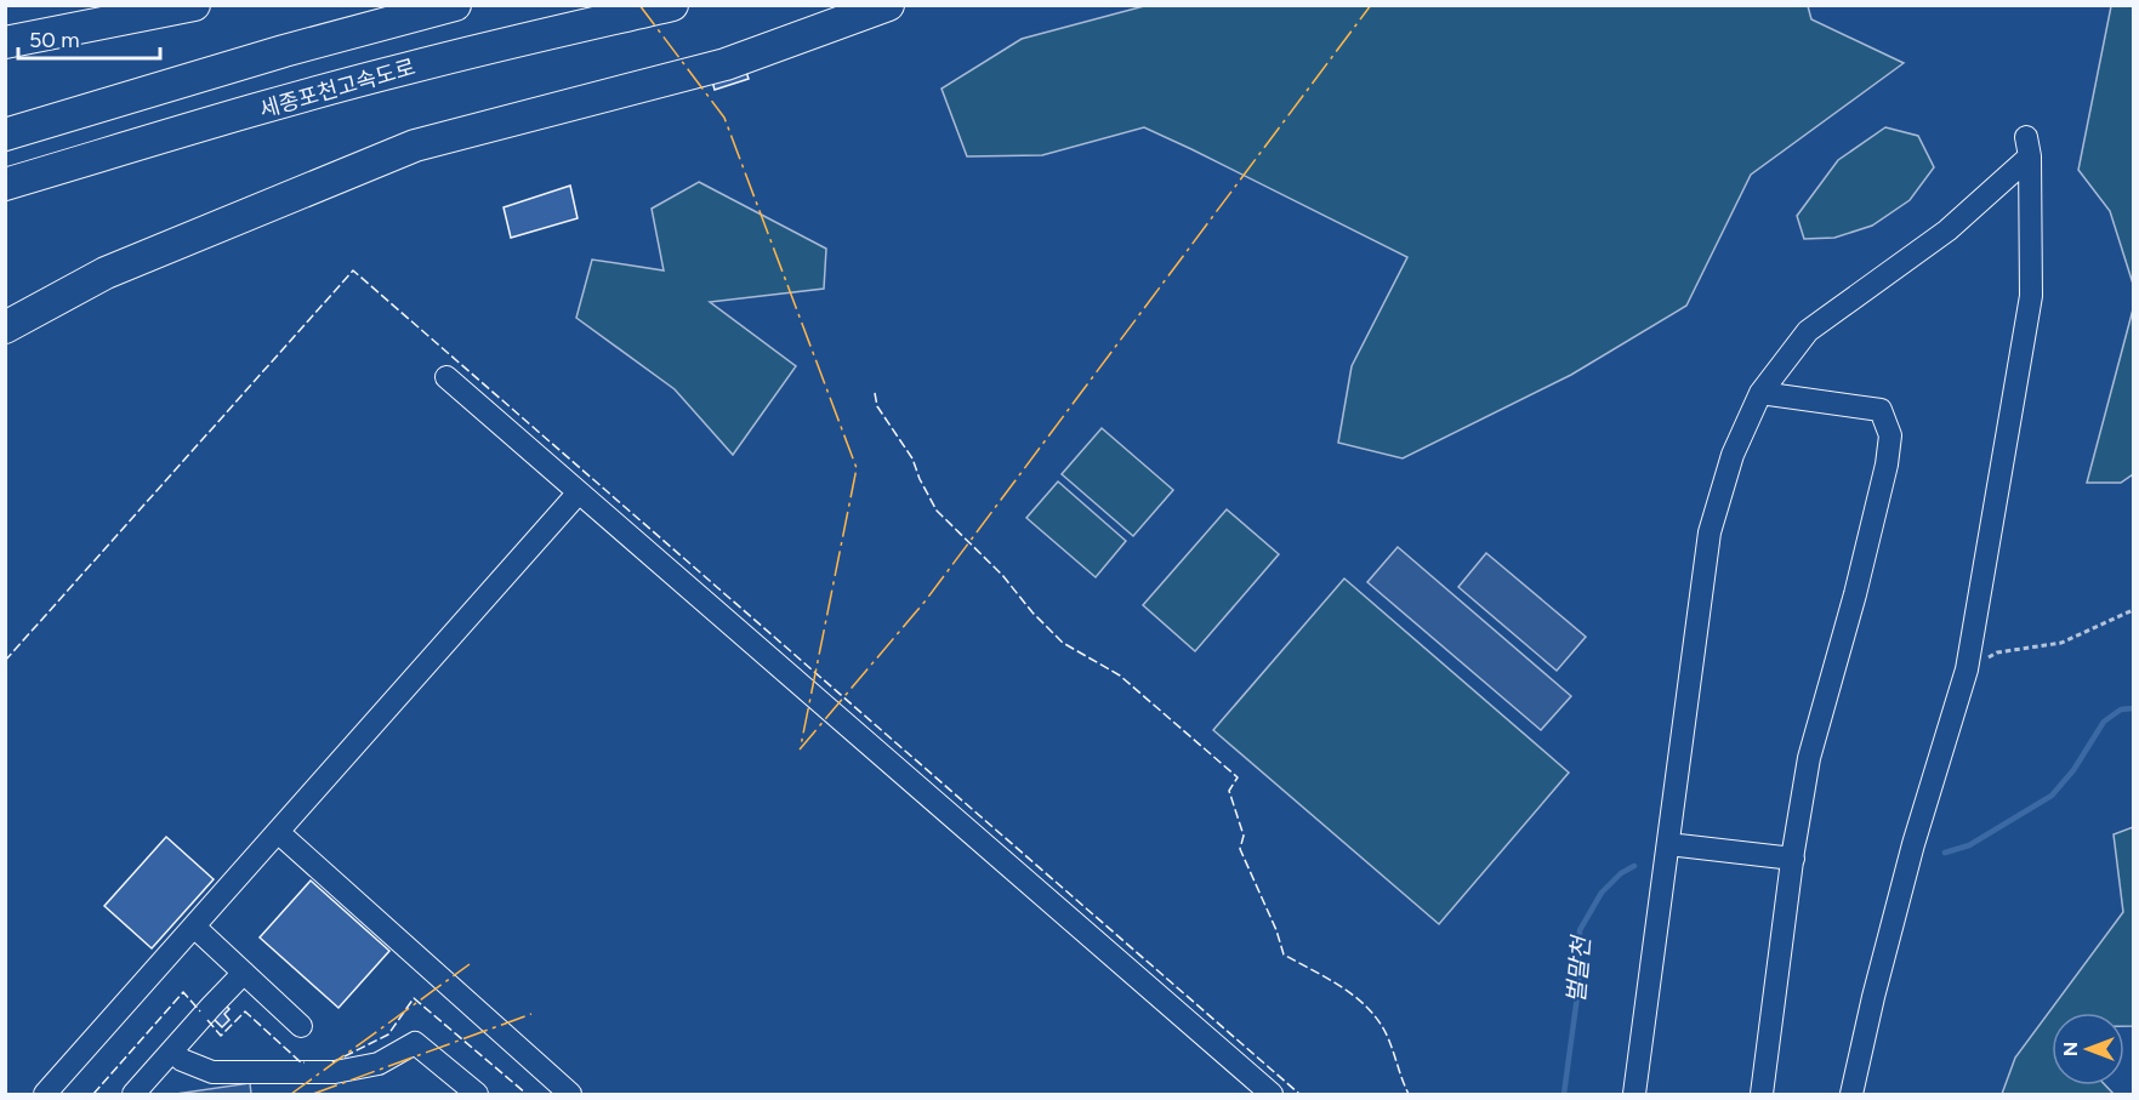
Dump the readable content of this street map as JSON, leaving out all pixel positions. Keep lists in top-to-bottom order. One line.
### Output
{"streets":{"highway":["세종포천고속도로"]},"water":["벌말천"],"scale_bar":"50 m","north":"left"}
